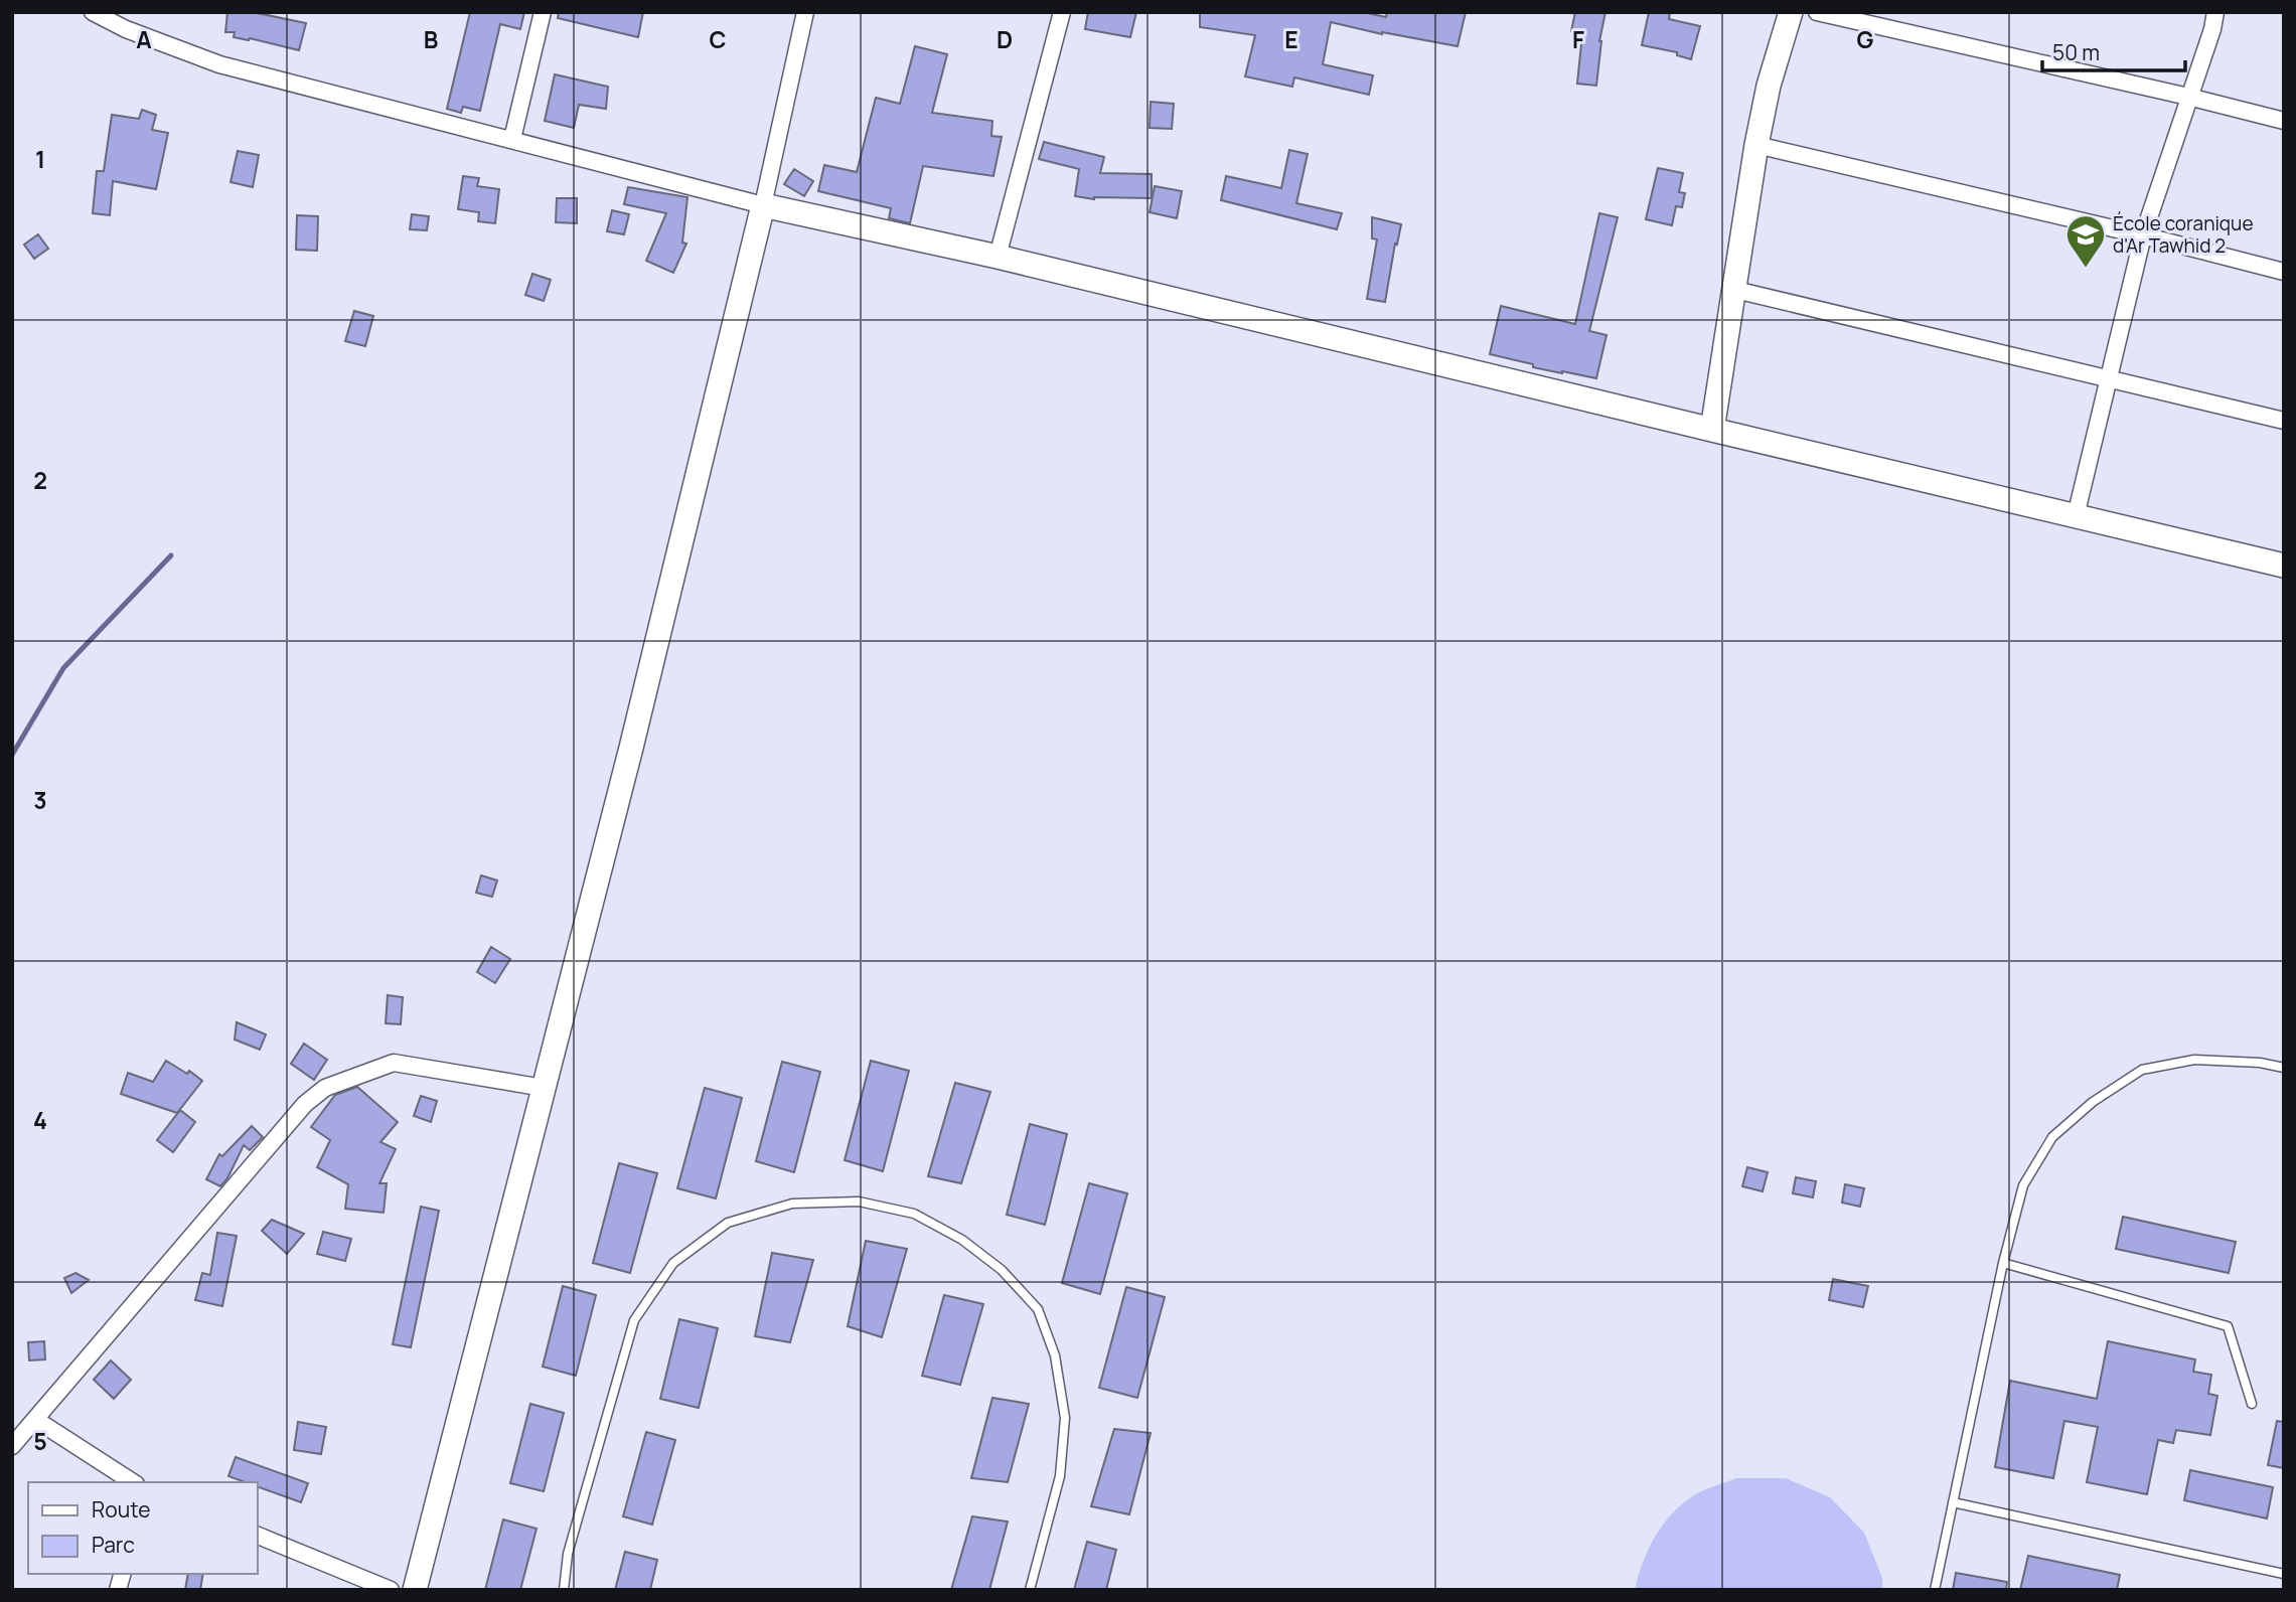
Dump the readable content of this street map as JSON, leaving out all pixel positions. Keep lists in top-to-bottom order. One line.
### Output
{"places":{"school or university":["École coranique d'Ar Tawhid 2"]},"legend":["Route","Parc"],"scale_bar":"50 m","grid":{"columns":["A","B","C","D","E","F","G"],"rows":["1","2","3","4","5"]}}
